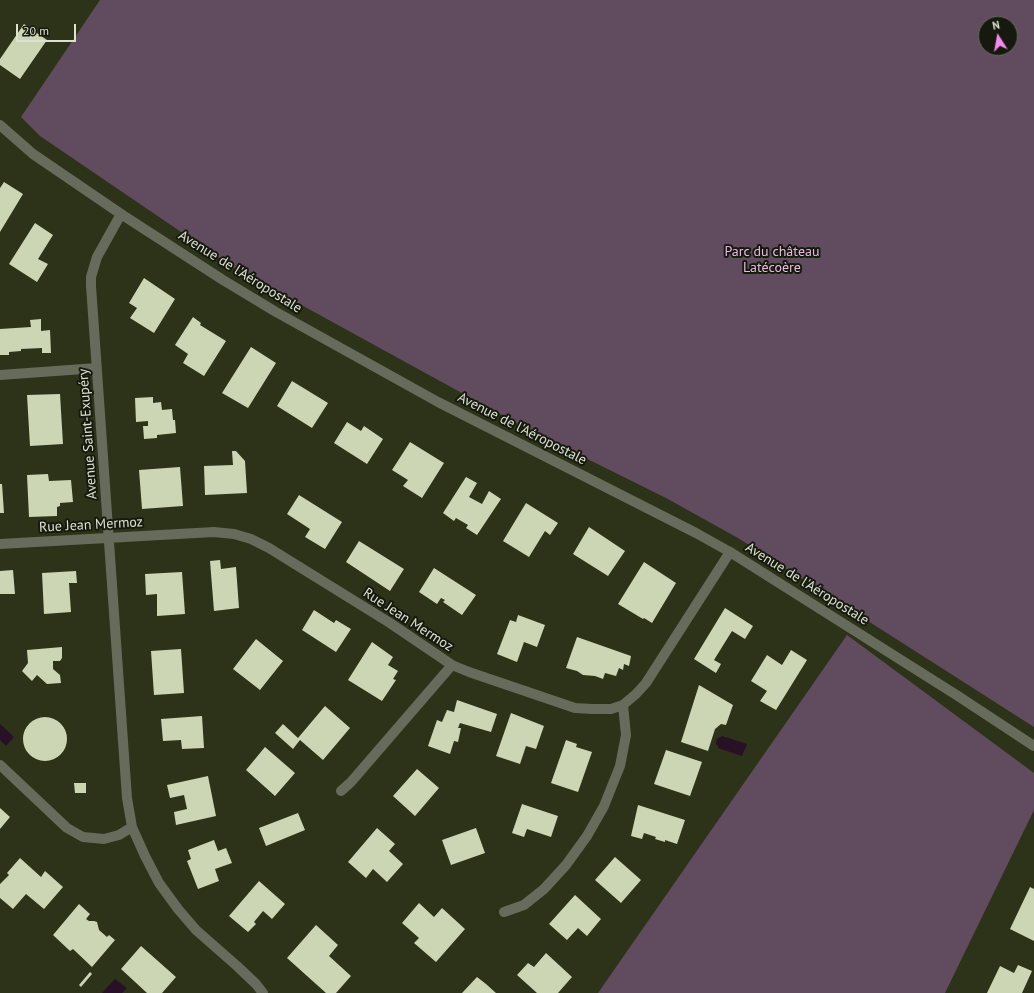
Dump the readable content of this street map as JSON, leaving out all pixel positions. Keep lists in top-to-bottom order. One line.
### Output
{"streets":{"street":["Avenue de l'Aéropostale","Avenue Saint-Exupéry","Rue Jean Mermoz"]},"crossings":[["Avenue de l'Aéropostale","Avenue Saint-Exupéry"],["Avenue Saint-Exupéry","Rue Jean Mermoz"]],"parks":["Parc du château Latécoère"],"scale_bar":"20 m","north":"top"}
